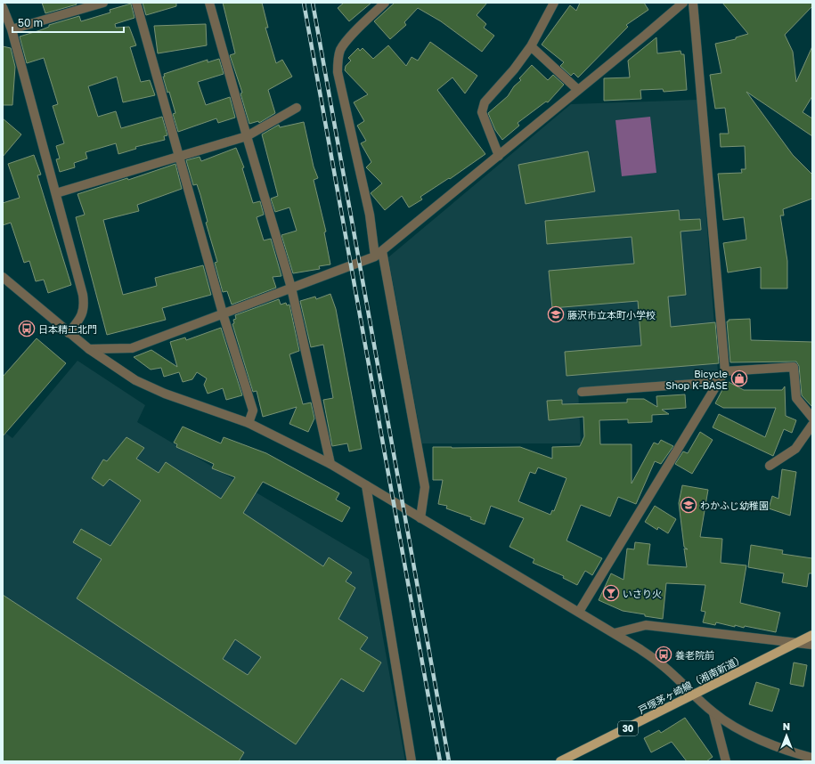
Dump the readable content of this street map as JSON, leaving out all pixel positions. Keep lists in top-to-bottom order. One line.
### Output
{"streets":{"main road":["戸塚茅ヶ崎線（湘南新道）","30"]},"places":{"school or university":["藤沢市立本町小学校","わかふじ幼稚園"],"bus stop":["日本精工北門","養老院前"],"shop":["Bicycle Shop K-BASE"],"bar":["いさり火"]},"scale_bar":"50 m","north":"top"}
